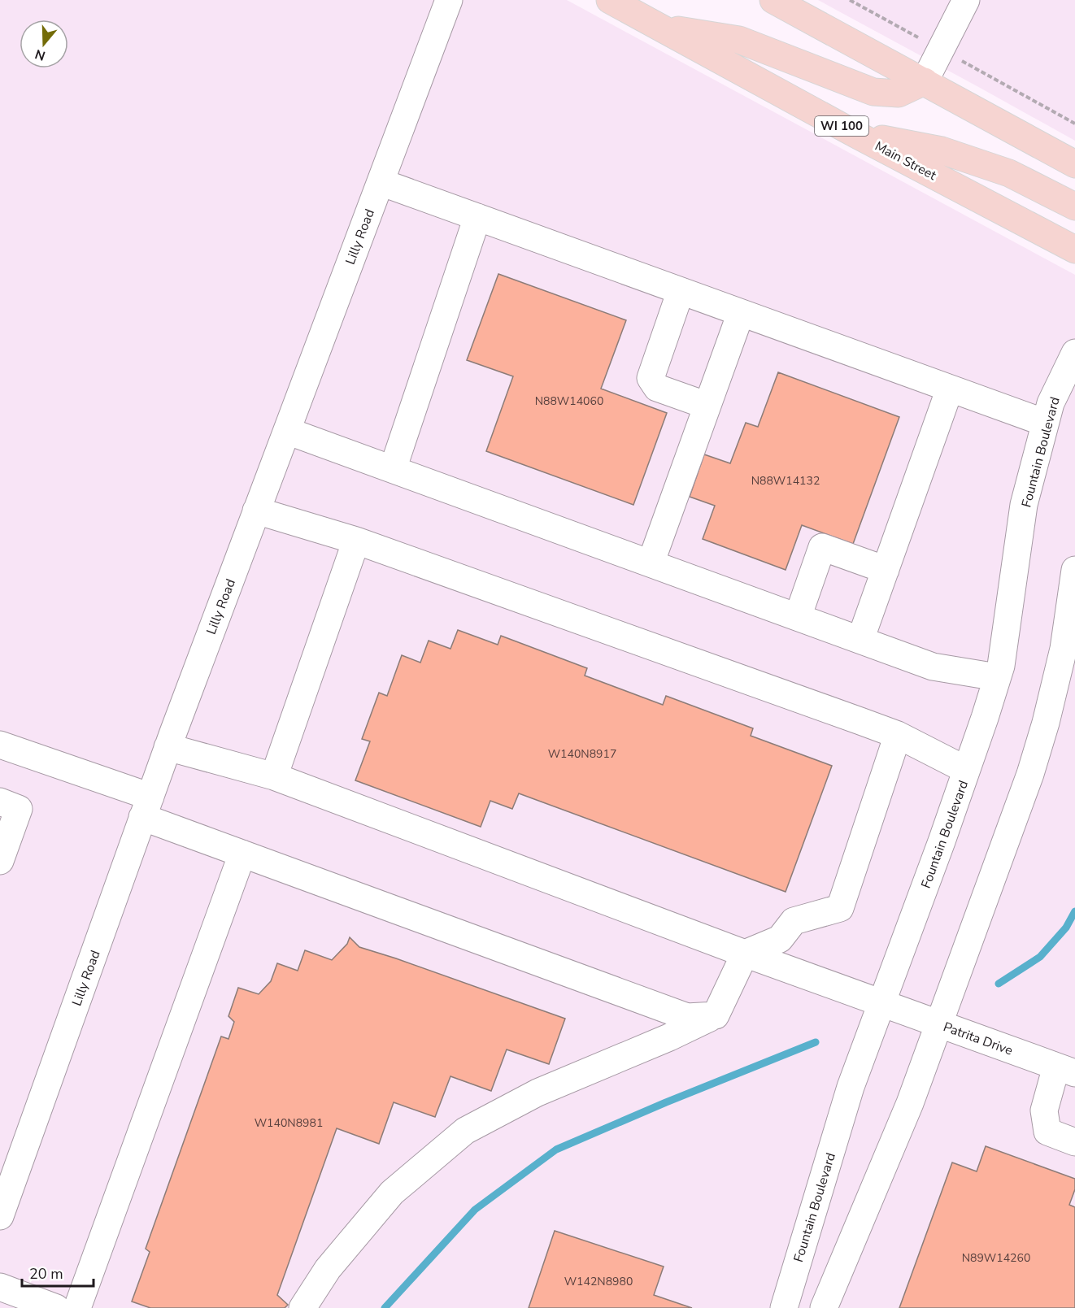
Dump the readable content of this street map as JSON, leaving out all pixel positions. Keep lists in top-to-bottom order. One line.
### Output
{"streets":{"main road":["WI 100","Main Street"],"street":["Lilly Road","Fountain Boulevard","Patrita Drive"]},"crossings":[["Lilly Road","Patrita Drive"],["Fountain Boulevard","Patrita Drive"]],"house_numbers":["N88W14060","N88W14132","W140N8917","W140N8981","N89W14260","W142N8980"],"scale_bar":"20 m","north":"bottom"}
